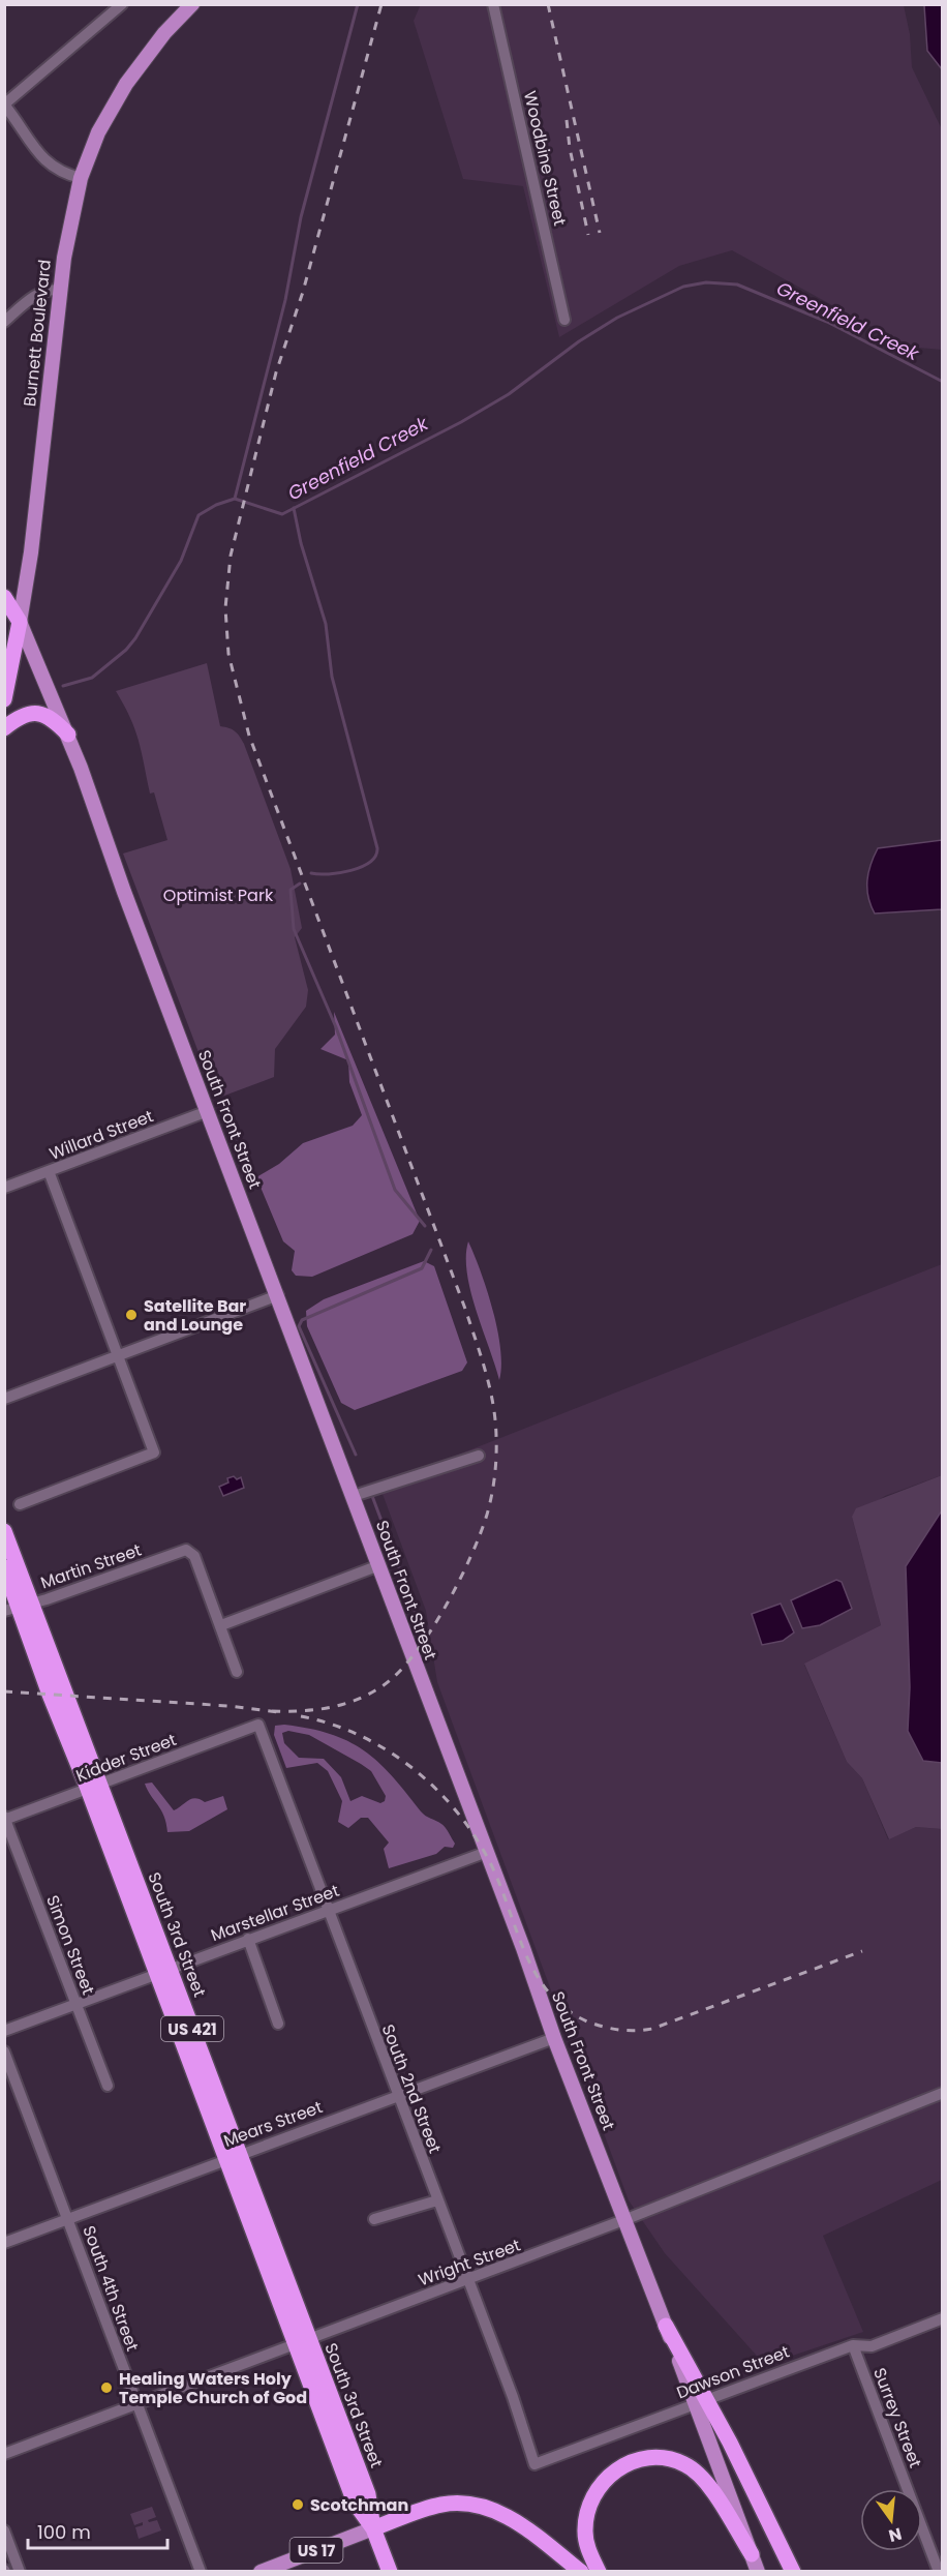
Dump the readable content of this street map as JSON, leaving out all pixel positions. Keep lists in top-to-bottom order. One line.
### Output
{"streets":{"highway":["Burnett Boulevard","South 3rd Street","US 421","US 17"],"main road":["South Front Street"],"street":["Woodbine Street","Willard Street","Martin Street","Kidder Street","Marstellar Street","Simon Street","South 2nd Street","Mears Street","Wright Street","South 4th Street","Dawson Street","Surrey Street"]},"crossings":[["Burnett Boulevard","South Front Street"],["South Front Street","Willard Street"],["South Front Street","Marstellar Street"],["South Front Street","Mears Street"],["South Front Street","Wright Street"],["Martin Street","South 3rd Street"],["Kidder Street","South 3rd Street"],["Kidder Street","Simon Street"],["Kidder Street","South 2nd Street"],["Marstellar Street","South 3rd Street"],["Marstellar Street","Simon Street"],["Marstellar Street","South 2nd Street"],["South 3rd Street","Mears Street"],["South 3rd Street","Wright Street"],["South 3rd Street","US 17"],["South 2nd Street","Mears Street"],["South 2nd Street","Wright Street"],["South 2nd Street","Dawson Street"],["Mears Street","South 4th Street"],["Wright Street","South 4th Street"],["Dawson Street","Surrey Street"]],"water":["Greenfield Creek"],"parks":["Optimist Park"],"places":["Satellite Bar and Lounge","Healing Waters Holy Temple Church of God","Scotchman"],"scale_bar":"100 m","north":"bottom"}
